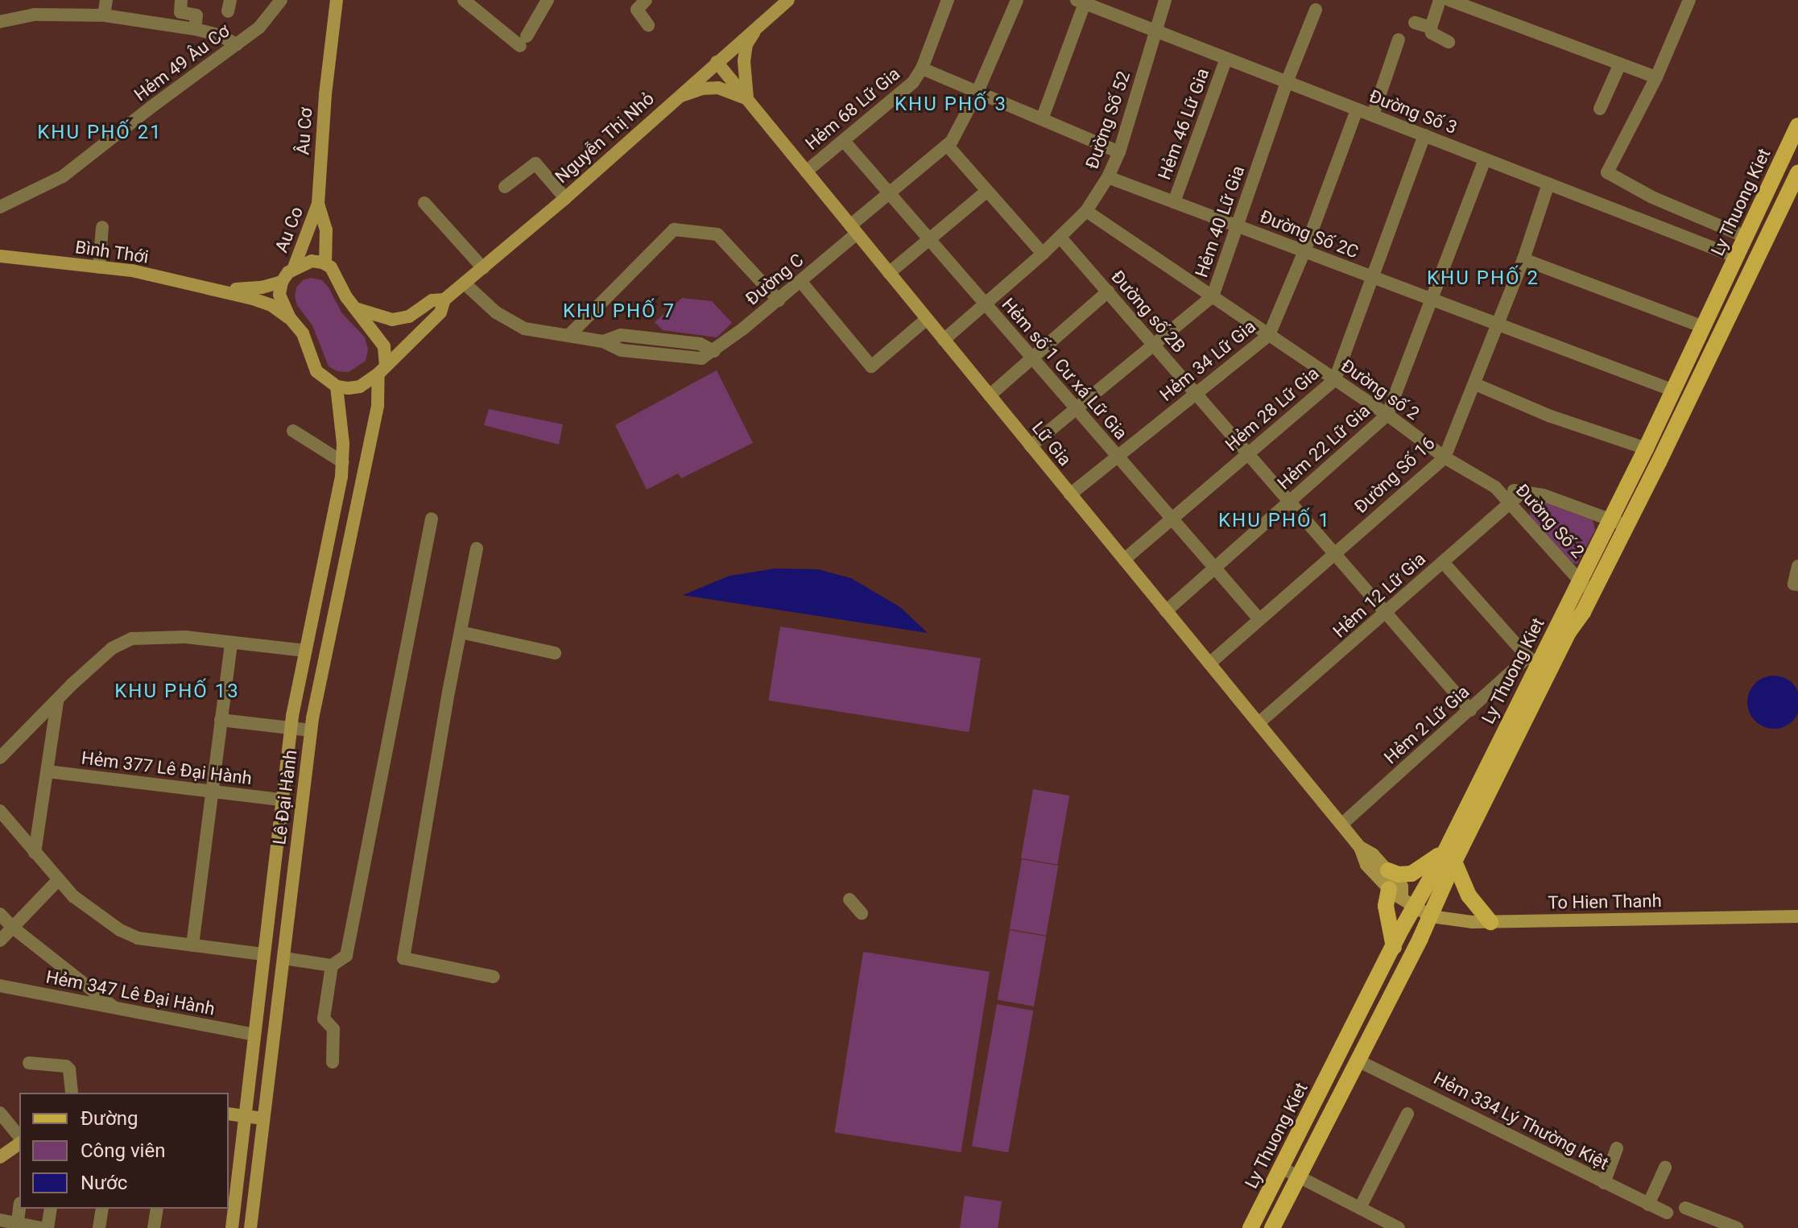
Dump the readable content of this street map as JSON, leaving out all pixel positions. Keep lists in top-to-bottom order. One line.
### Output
{"streets":{"main road":["Âu Cơ","Nguyễn Thị Nhỏ","Ly Thuong Kiet","Au Co","Bình Thới","Lữ Gia","Lê Đại Hành","To Hien Thanh"],"street":["Hẻm 49 Âu Cơ","Hẻm 68 Lữ Gia","Đường Số 3","Đường Số 52","Hẻm 46 Lữ Gia","Hẻm 40 Lữ Gia","Đường Số 2C","Đường C","Đường số 2B","Hẻm 34 Lữ Gia","Hẻm số 1 Cư xá Lữ Gia","Đường số 2","Hẻm 28 Lữ Gia","Hẻm 22 Lữ Gia","Đường Số 16","Đường Số 2","Hẻm 12 Lữ Gia","Hẻm 2 Lữ Gia","Hẻm 377 Lê Đại Hành","Hẻm 347 Lê Đại Hành","Hẻm 334 Lý Thường Kiệt"]},"crossings":[["Hẻm 68 Lữ Gia","Hẻm số 1 Cư xá Lữ Gia"],["Hẻm 68 Lữ Gia","Lữ Gia"],["Đường Số 3","Đường Số 52"],["Đường Số 3","Hẻm 46 Lữ Gia"],["Đường Số 3","Ly Thuong Kiet"],["Đường Số 3","Hẻm 40 Lữ Gia"],["Đường Số 3","Hẻm 34 Lữ Gia"],["Đường Số 3","Hẻm 28 Lữ Gia"],["Đường Số 3","Hẻm 22 Lữ Gia"],["Đường Số 3","Đường Số 16"],["Đường Số 52","Đường Số 2C"],["Đường Số 52","Đường số 2B"],["Đường Số 52","Hẻm số 1 Cư xá Lữ Gia"],["Đường Số 52","Đường số 2"],["Đường Số 52","Lữ Gia"],["Hẻm 46 Lữ Gia","Đường Số 2C"],["Âu Cơ","Au Co"],["Âu Cơ","Lê Đại Hành"],["Nguyễn Thị Nhỏ","Đường C"],["Nguyễn Thị Nhỏ","Lữ Gia"],["Nguyễn Thị Nhỏ","Lê Đại Hành"],["Ly Thuong Kiet","Đường Số 2C"],["Ly Thuong Kiet","Lữ Gia"],["Ly Thuong Kiet","Đường Số 2"],["Ly Thuong Kiet","Hẻm 2 Lữ Gia"],["Ly Thuong Kiet","To Hien Thanh"],["Ly Thuong Kiet","Hẻm 334 Lý Thường Kiệt"],["Hẻm 40 Lữ Gia","Đường Số 2C"],["Hẻm 40 Lữ Gia","Đường số 2B"],["Hẻm 40 Lữ Gia","Hẻm số 1 Cư xá Lữ Gia"],["Hẻm 40 Lữ Gia","Đường số 2"],["Hẻm 40 Lữ Gia","Lữ Gia"],["Au Co","Bình Thới"],["Đường Số 2C","Hẻm 34 Lữ Gia"],["Đường Số 2C","Hẻm 28 Lữ Gia"],["Đường Số 2C","Hẻm 22 Lữ Gia"],["Đường Số 2C","Đường Số 16"],["Đường C","Hẻm số 1 Cư xá Lữ Gia"],["Đường C","Lữ Gia"],["Đường số 2B","Hẻm 34 Lữ Gia"],["Đường số 2B","Hẻm 28 Lữ Gia"],["Đường số 2B","Hẻm 22 Lữ Gia"],["Đường số 2B","Đường Số 16"],["Đường số 2B","Hẻm 12 Lữ Gia"],["Đường số 2B","Hẻm 2 Lữ Gia"],["Hẻm 34 Lữ Gia","Hẻm số 1 Cư xá Lữ Gia"],["Hẻm 34 Lữ Gia","Đường số 2"],["Hẻm 34 Lữ Gia","Lữ Gia"],["Hẻm số 1 Cư xá Lữ Gia","Hẻm 28 Lữ Gia"],["Hẻm số 1 Cư xá Lữ Gia","Hẻm 22 Lữ Gia"],["Hẻm số 1 Cư xá Lữ Gia","Đường Số 16"],["Đường số 2","Hẻm 28 Lữ Gia"],["Đường số 2","Hẻm 22 Lữ Gia"],["Đường số 2","Đường Số 16"],["Đường số 2","Đường Số 2"],["Hẻm 28 Lữ Gia","Lữ Gia"],["Lữ Gia","Hẻm 22 Lữ Gia"],["Lữ Gia","Đường Số 16"],["Lữ Gia","Hẻm 12 Lữ Gia"],["Lữ Gia","Hẻm 2 Lữ Gia"],["Lữ Gia","To Hien Thanh"],["Đường Số 2","Hẻm 12 Lữ Gia"],["Hẻm 377 Lê Đại Hành","Lê Đại Hành"],["Lê Đại Hành","Hẻm 347 Lê Đại Hành"]],"districts":["KHU PHỐ 3","KHU PHỐ 21","KHU PHỐ 2","KHU PHỐ 7","KHU PHỐ 1","KHU PHỐ 13"],"legend":["Đường","Công viên","Nước"]}
